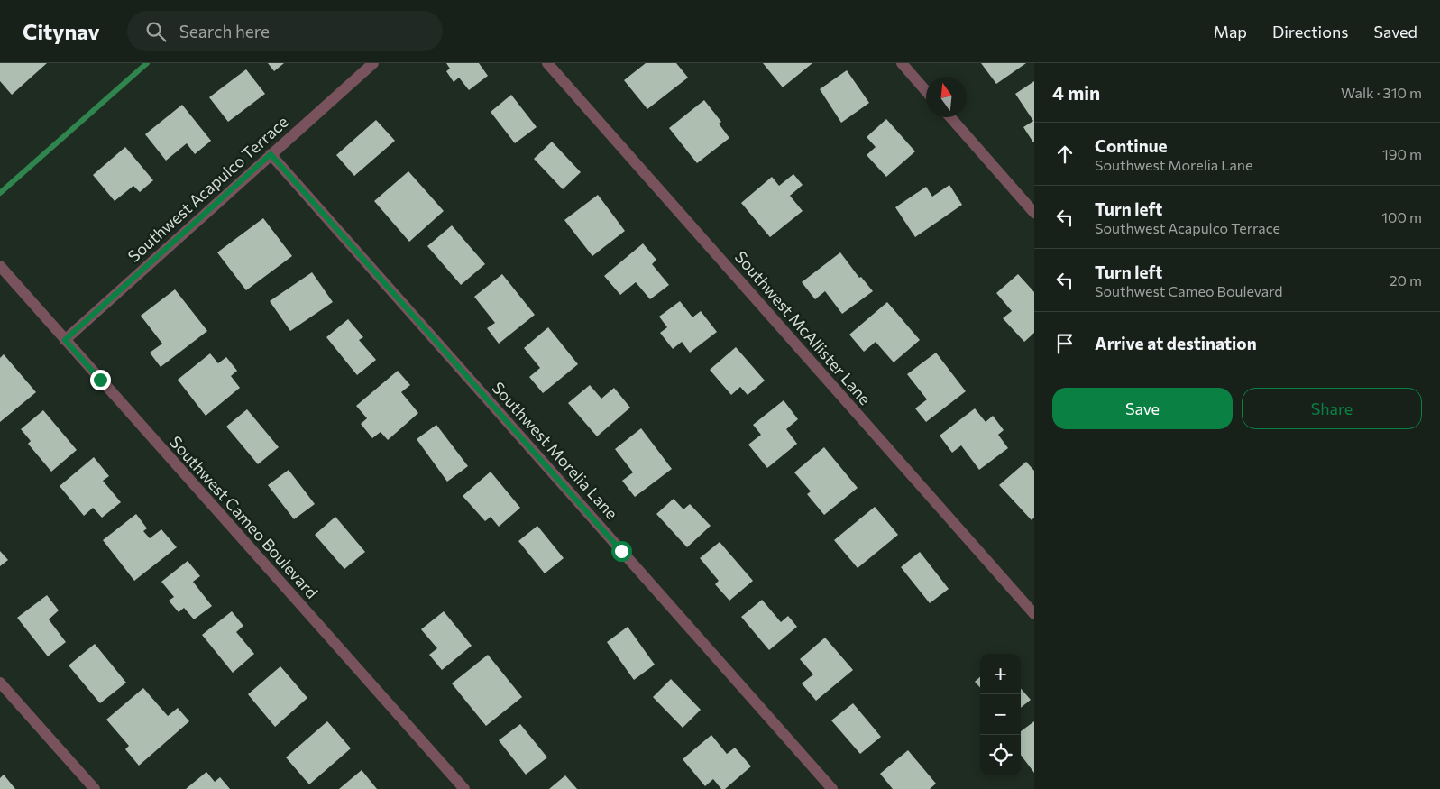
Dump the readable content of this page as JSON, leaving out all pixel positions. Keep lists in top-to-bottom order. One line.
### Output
{"streets":{"street":["Southwest Acapulco Terrace","Southwest McAllister Lane","Southwest Morelia Lane","Southwest Cameo Boulevard"]},"crossings":[["Southwest Acapulco Terrace","Southwest Morelia Lane"],["Southwest Acapulco Terrace","Southwest Cameo Boulevard"]],"north":"top","page":{"header":"Citynav","search":"Search here","nav":["Map","Directions","Saved"],"heading":["4 min","Walk · 310 m"],"list":[["Continue","Southwest Morelia Lane","190 m"],["Turn left","Southwest Acapulco Terrace","100 m"],["Turn left","Southwest Cameo Boulevard","20 m"],"Arrive at destination"],"buttons":["Save","Share"],"map_buttons":["+","−"]}}
